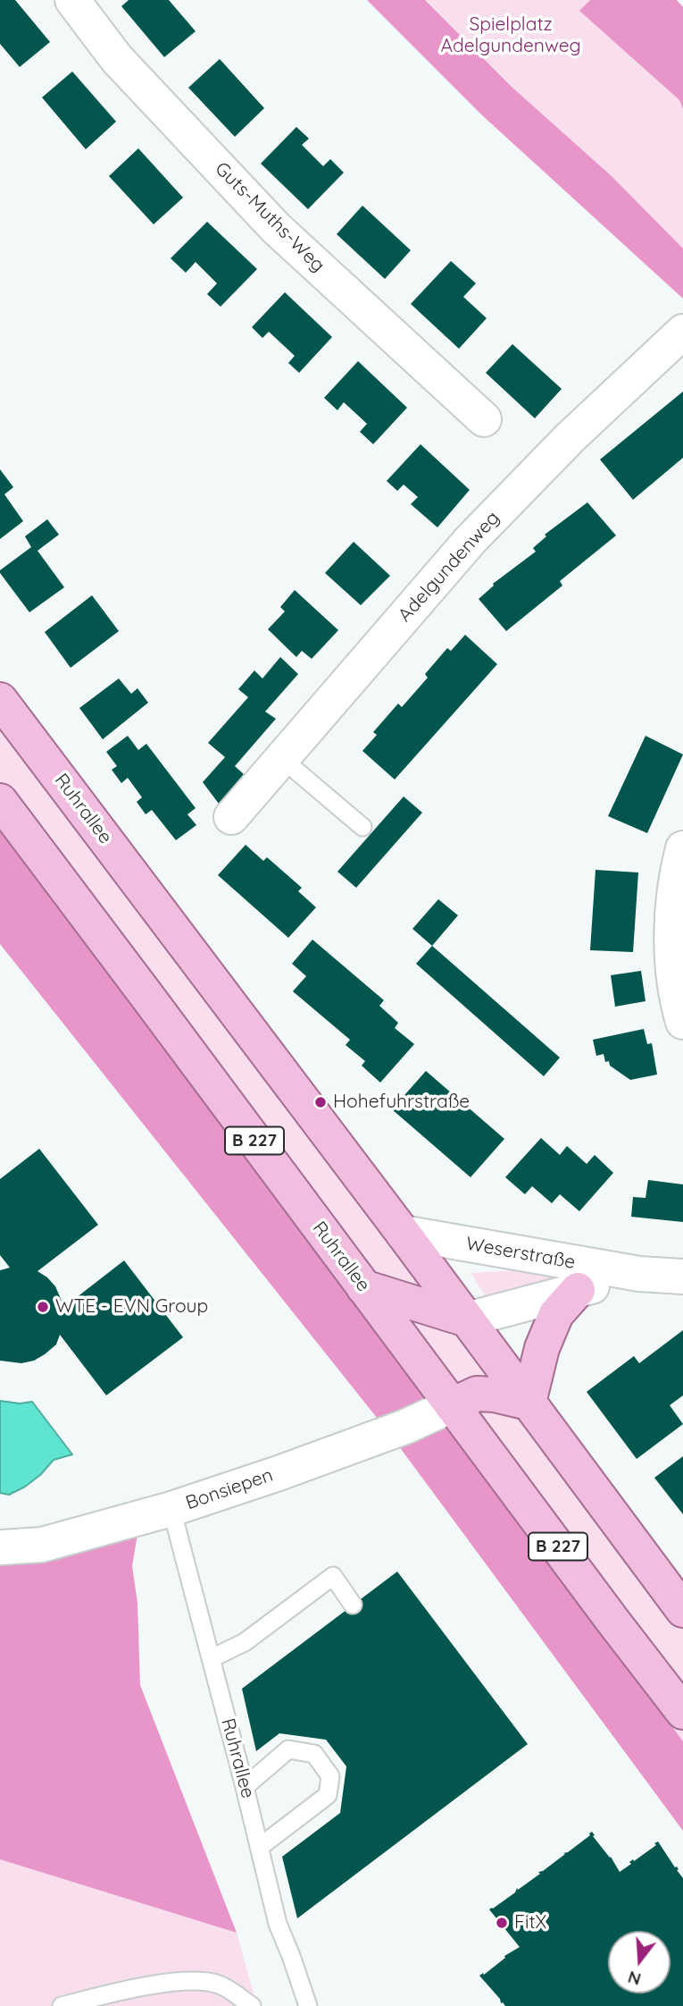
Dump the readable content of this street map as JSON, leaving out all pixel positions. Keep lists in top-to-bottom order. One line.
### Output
{"streets":{"main road":["Ruhrallee","B 227"],"street":["Guts-Muths-Weg","Adelgundenweg","Weserstraße","Bonsiepen"]},"crossings":[["Ruhrallee","Weserstraße"],["Ruhrallee","Bonsiepen"]],"parks":["Spielplatz Adelgundenweg"],"places":["Hohefuhrstraße","WTE - EVN Group","FitX"],"north":"bottom"}
